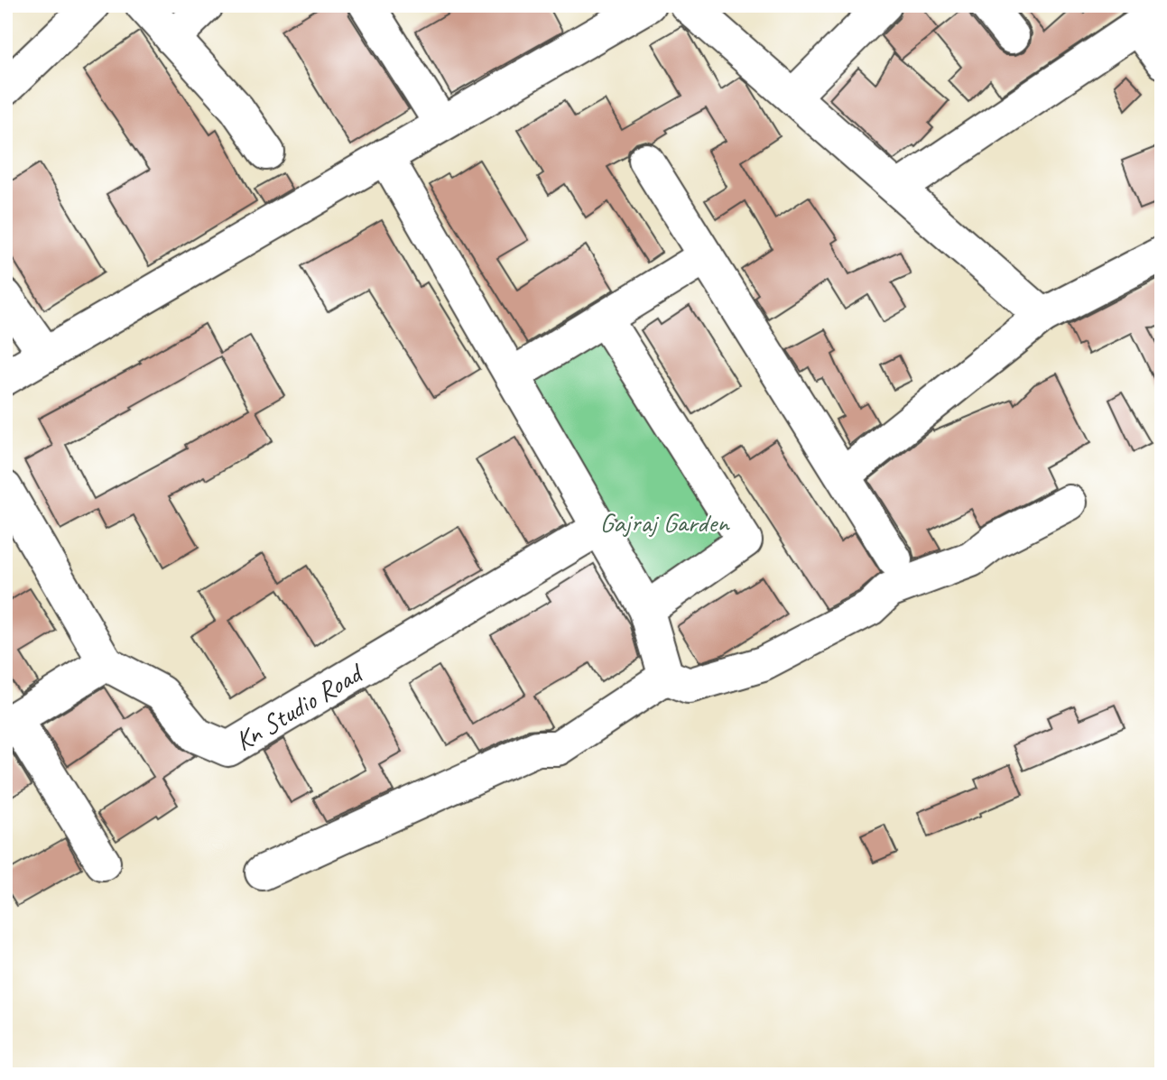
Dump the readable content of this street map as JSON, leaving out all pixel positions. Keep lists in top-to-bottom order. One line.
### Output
{"streets":{"street":["Kn Studio Road"]},"parks":["Gajraj Garden"]}
